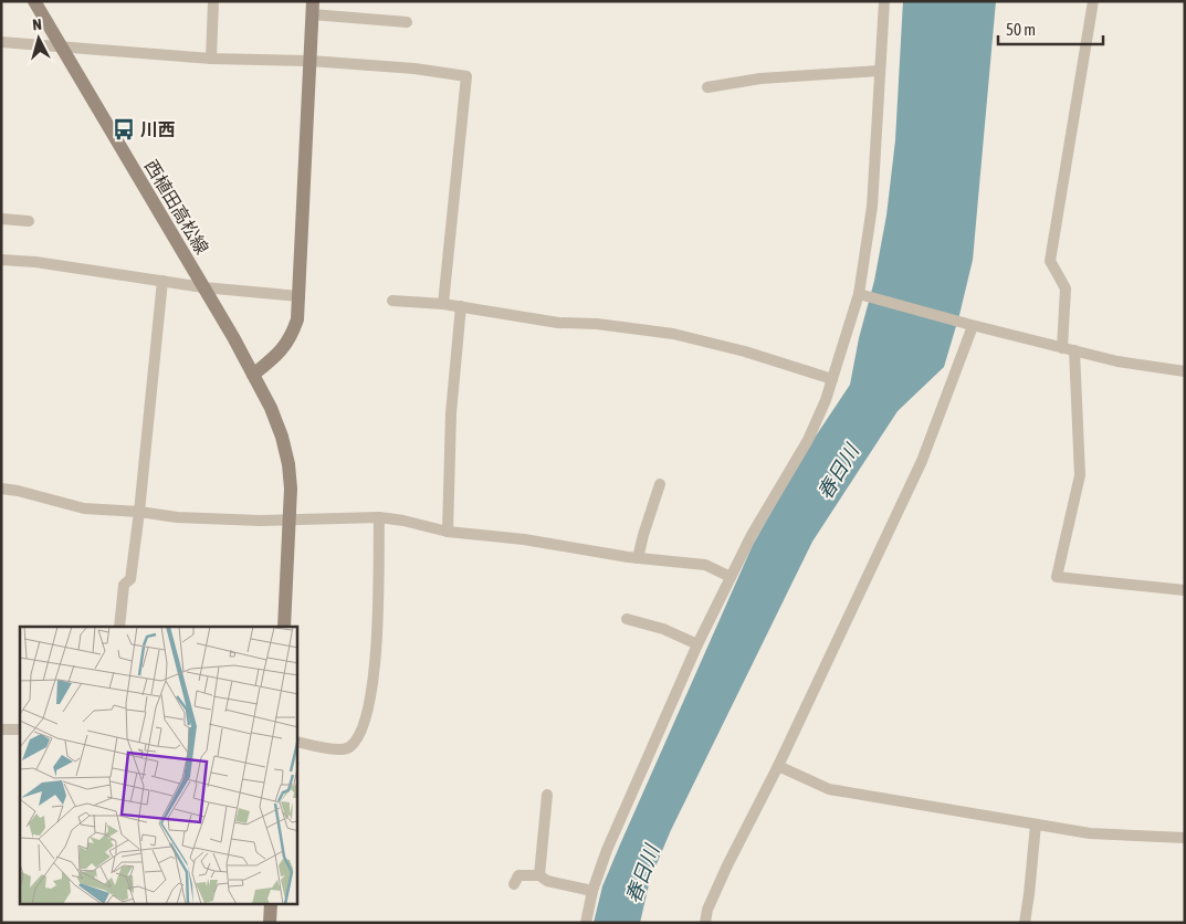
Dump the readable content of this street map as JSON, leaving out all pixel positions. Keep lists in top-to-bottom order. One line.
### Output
{"streets":{"main road":["西植田高松線"]},"water":["春日川"],"places":{"bus stop":["川西"]},"scale_bar":"50 m","north":"top"}
